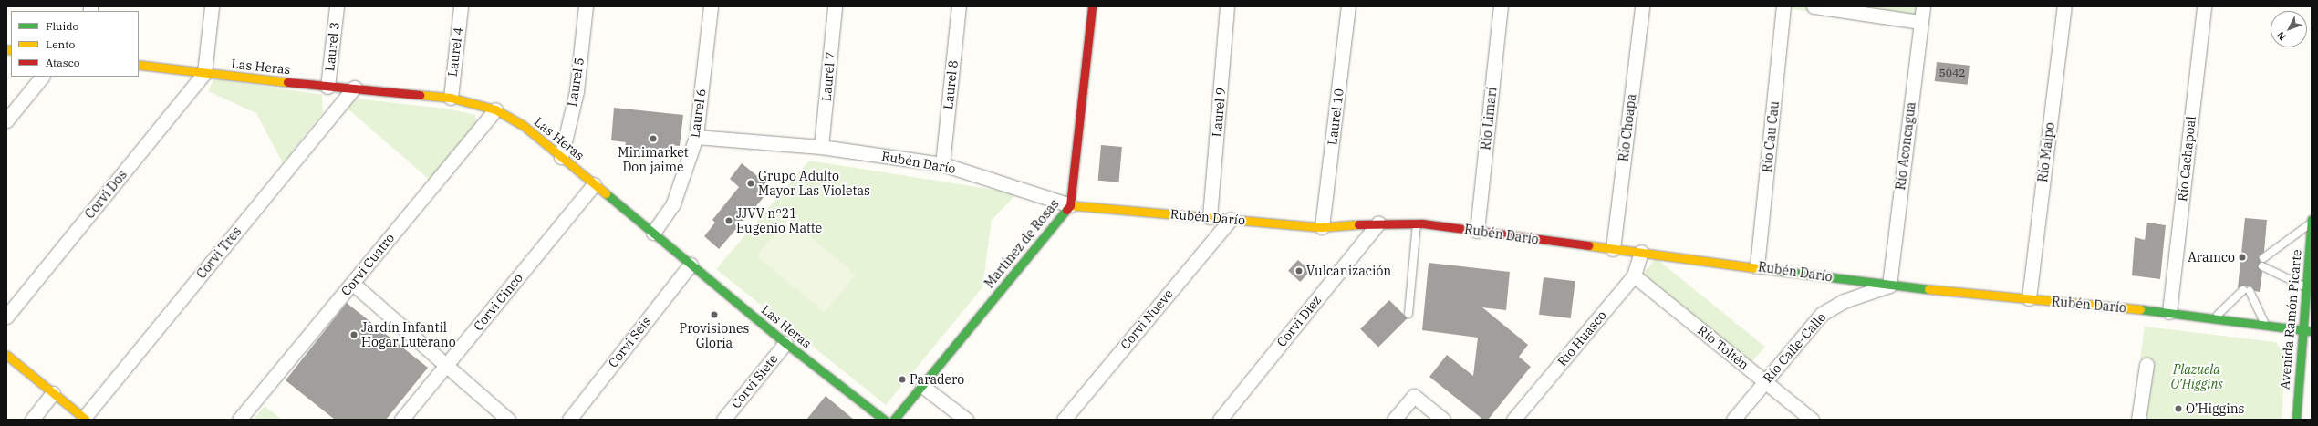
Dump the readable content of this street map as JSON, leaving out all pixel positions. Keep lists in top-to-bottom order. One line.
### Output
{"streets":{"main road":["Las Heras","Rubén Darío","Martínez de Rosas","Avenida Ramón Picarte"],"street":["Laurel 3","Laurel 4","Laurel 7","Laurel 5","Laurel 8","Laurel 9","Laurel 6","Laurel 10","Río Limarí","Río Choapa","Río Cau Cau","Río Aconcagua","Río Maipo","Río Cachapoal","Corvi Dos","Corvi Tres","Corvi Cuatro","Corvi Cinco","Corvi Nueve","Corvi Diez","Río Huasco","Corvi Seis","Río Toltén","Río Calle-Calle","Corvi Siete"]},"crossings":[["Laurel 3","Las Heras"],["Laurel 4","Las Heras"],["Las Heras","Laurel 5"],["Las Heras","Laurel 6"],["Las Heras","Corvi Dos"],["Las Heras","Corvi Tres"],["Las Heras","Corvi Cuatro"],["Las Heras","Corvi Cinco"],["Las Heras","Corvi Seis"],["Las Heras","Corvi Siete"],["Laurel 7","Rubén Darío"],["Laurel 8","Rubén Darío"],["Laurel 9","Rubén Darío"],["Laurel 6","Rubén Darío"],["Laurel 10","Rubén Darío"],["Río Limarí","Rubén Darío"],["Río Choapa","Rubén Darío"],["Río Cau Cau","Rubén Darío"],["Río Aconcagua","Rubén Darío"],["Río Aconcagua","Río Calle-Calle"],["Río Maipo","Rubén Darío"],["Río Cachapoal","Rubén Darío"],["Rubén Darío","Martínez de Rosas"],["Rubén Darío","Corvi Nueve"],["Rubén Darío","Avenida Ramón Picarte"],["Rubén Darío","Corvi Diez"],["Rubén Darío","Río Huasco"],["Rubén Darío","Río Calle-Calle"],["Río Huasco","Río Toltén"],["Río Toltén","Río Calle-Calle"]],"parks":["Plazuela O’Higgins"],"places":["Minimarket Don jaime","Grupo Adulto Mayor Las Violetas","JJVV n°21 Eugenio Matte","Aramco","Vulcanización","Provisiones Gloria","Jardín Infantil Hogar Luterano","Paradero","O’Higgins"],"house_numbers":["5042"],"legend":["Fluido","Lento","Atasco"],"north":"bottom left"}
